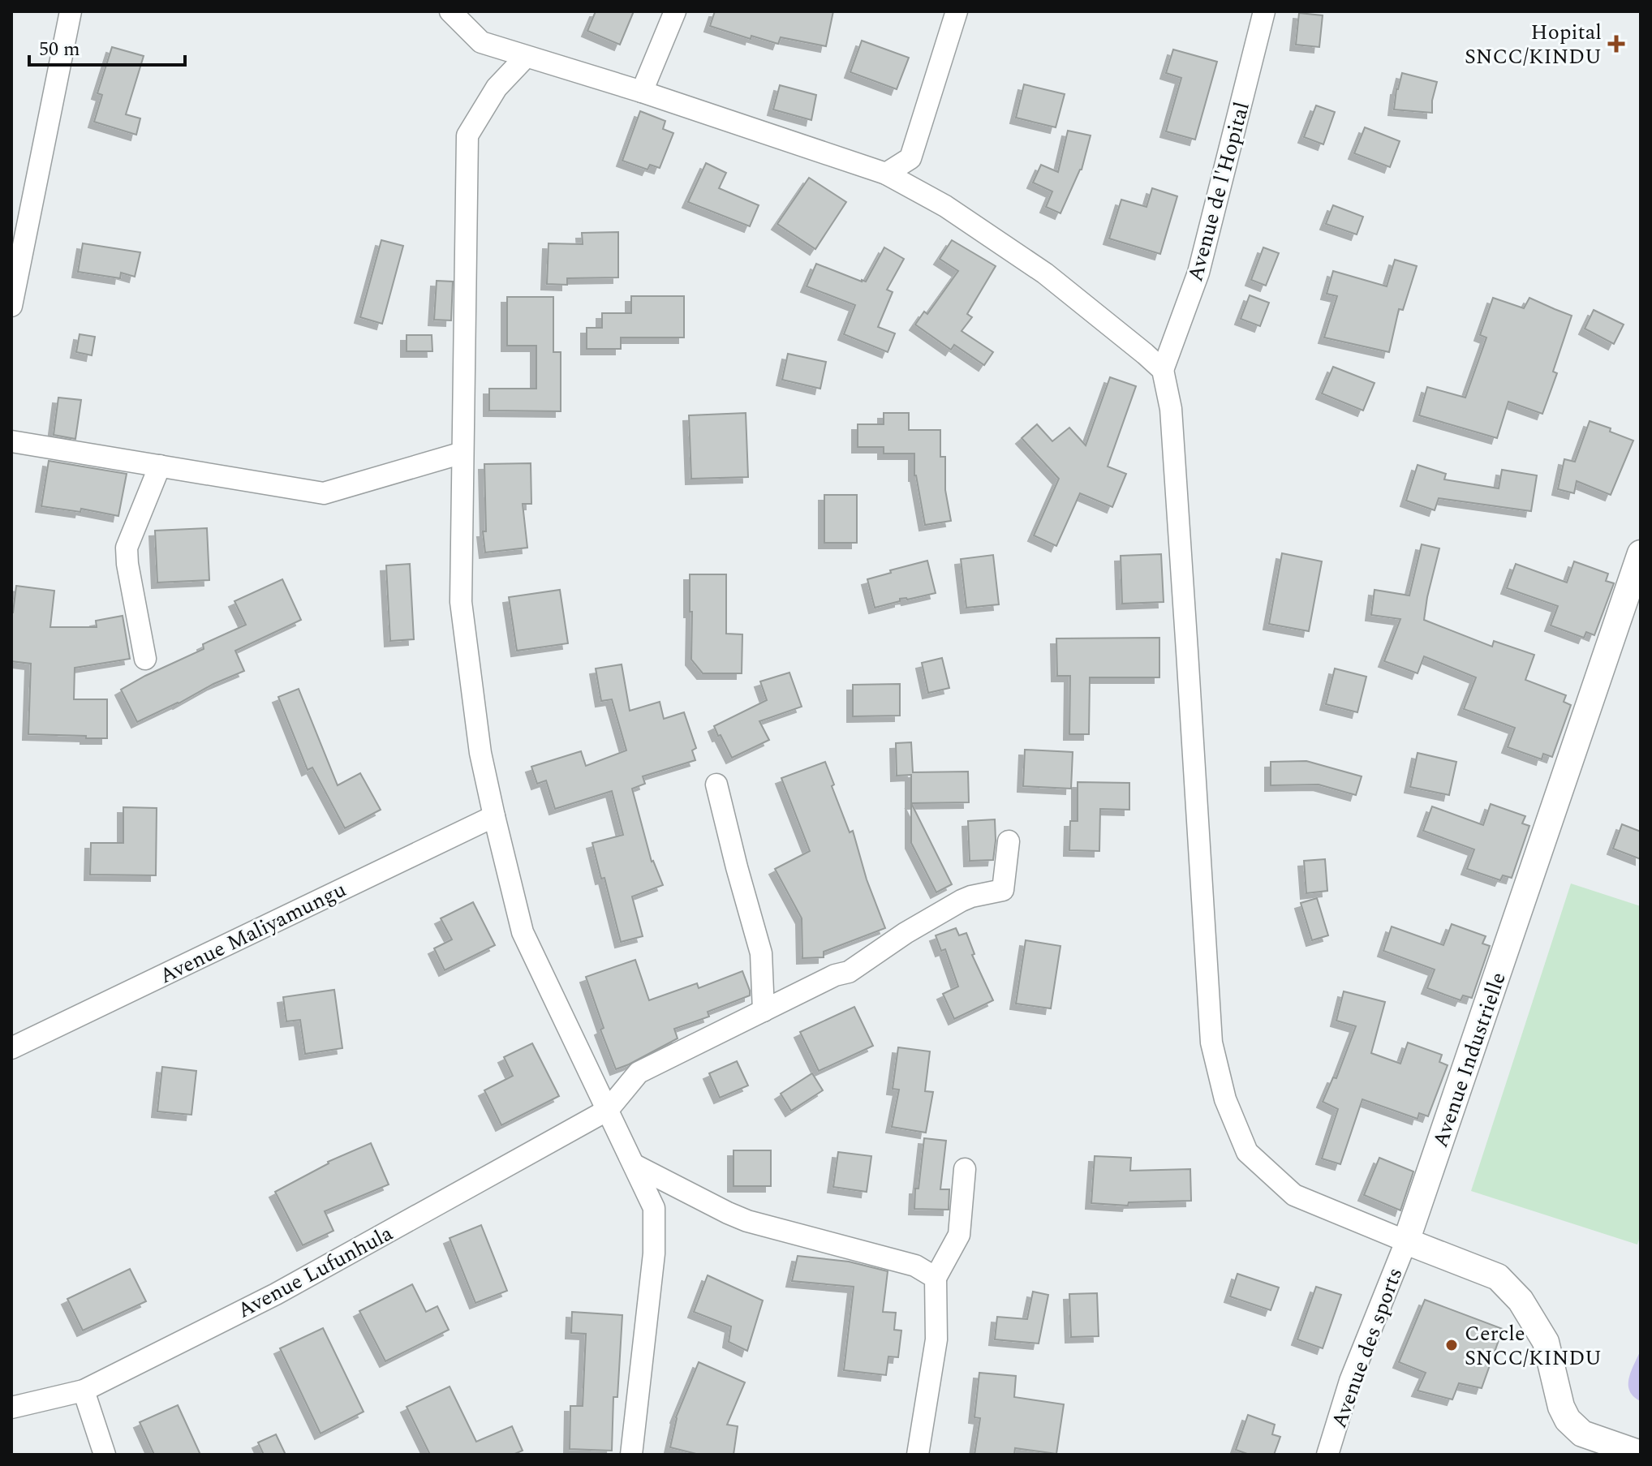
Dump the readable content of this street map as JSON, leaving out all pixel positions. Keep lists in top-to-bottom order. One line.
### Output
{"streets":{"street":["Avenue de l'Hopital","Avenue Maliyamungu","Avenue Industrielle","Avenue Lufunhula","Avenue des sports"]},"crossings":[["Avenue Industrielle","Avenue des sports"]],"places":{"health":["Hopital SNCC/KINDU"],"other":["Cercle SNCC/KINDU"]},"scale_bar":"50 m"}
